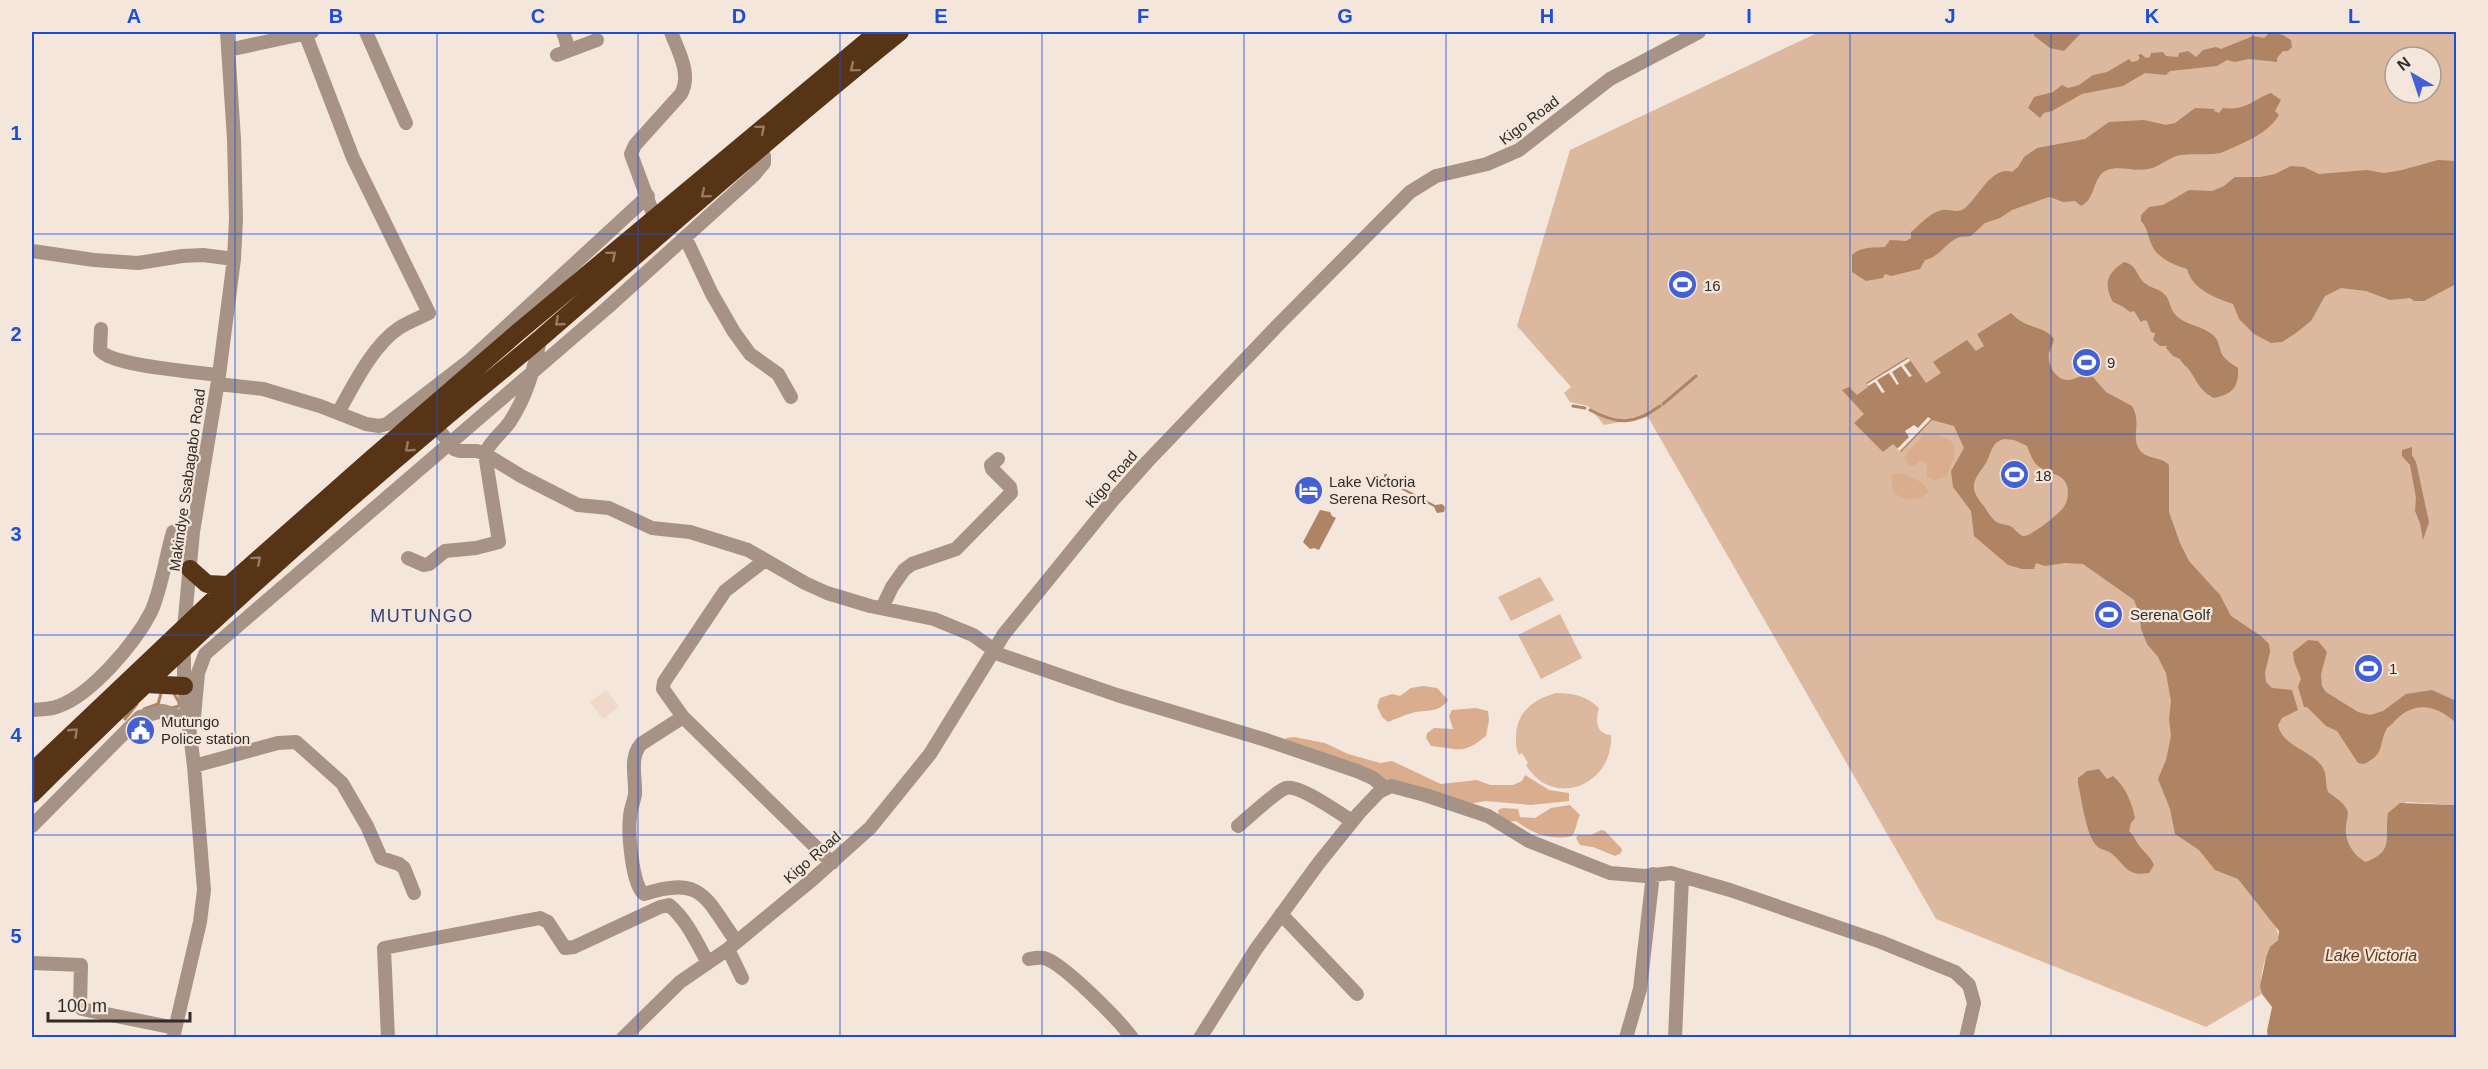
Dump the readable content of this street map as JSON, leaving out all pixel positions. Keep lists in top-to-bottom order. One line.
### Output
{"streets":{"street":["Kigo Road","Makindye Ssabagabo Road"]},"districts":["MUTUNGO"],"water":["Lake Victoria"],"places":{"sports":["16","9","18","Serena Golf","1"],"hotel":["Lake Victoria Serena Resort"],"public building":["Mutungo Police station"]},"scale_bar":"100 m","north":"top left","grid":{"columns":["A","B","C","D","E","F","G","H","I","J","K","L"],"rows":["1","2","3","4","5"]}}
